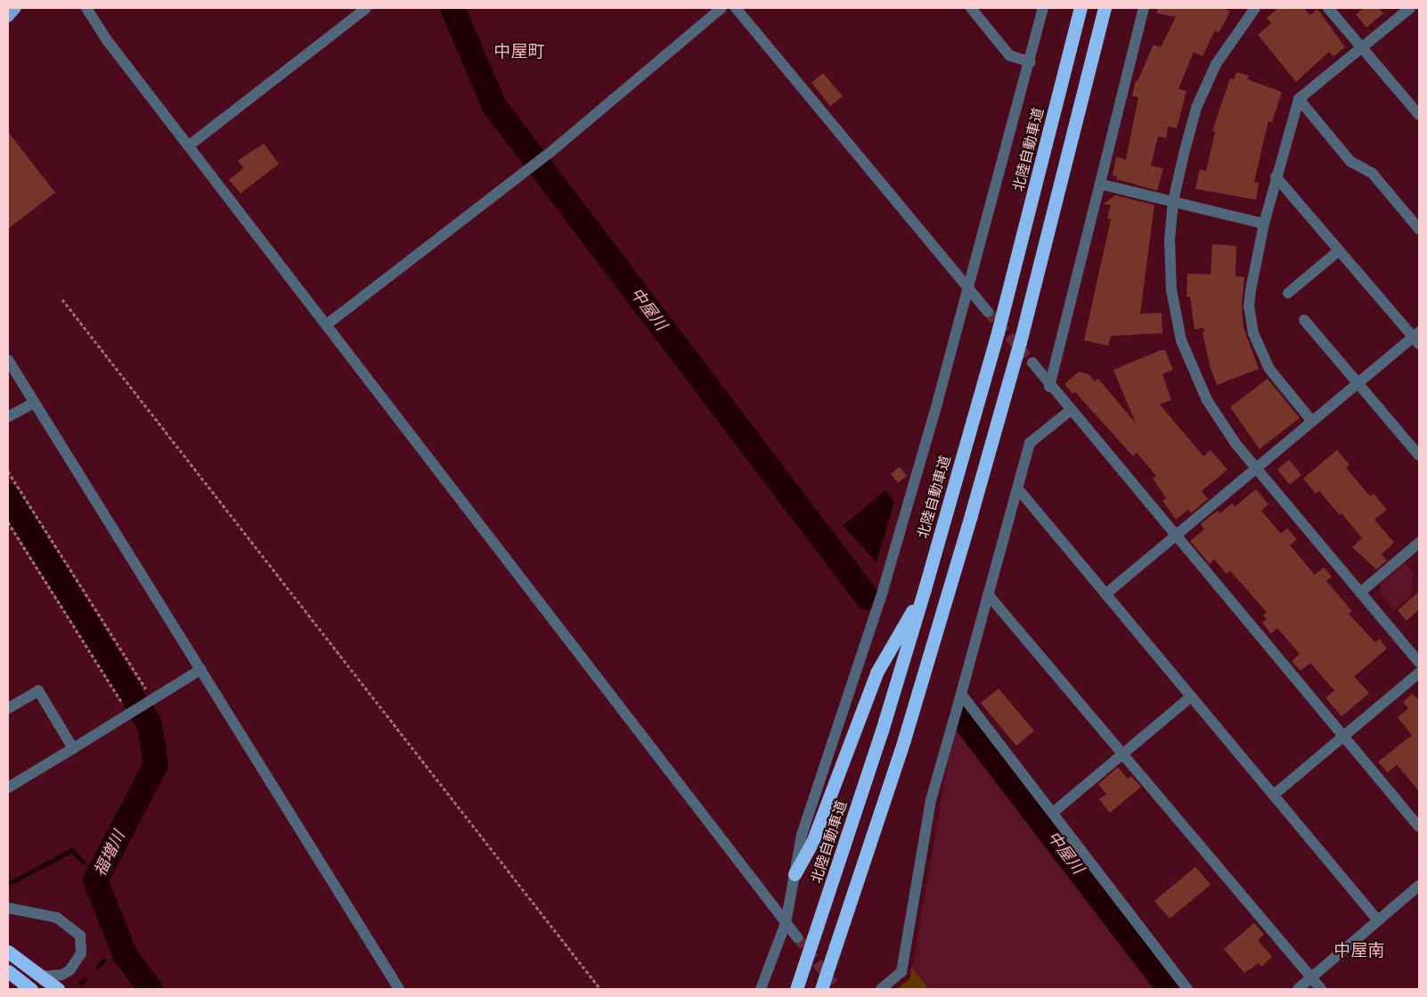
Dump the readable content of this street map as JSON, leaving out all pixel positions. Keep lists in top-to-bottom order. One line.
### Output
{"streets":{"highway":["北陸自動車道"]},"districts":["中屋町","中屋南"],"water":["中屋川","福増川"]}
